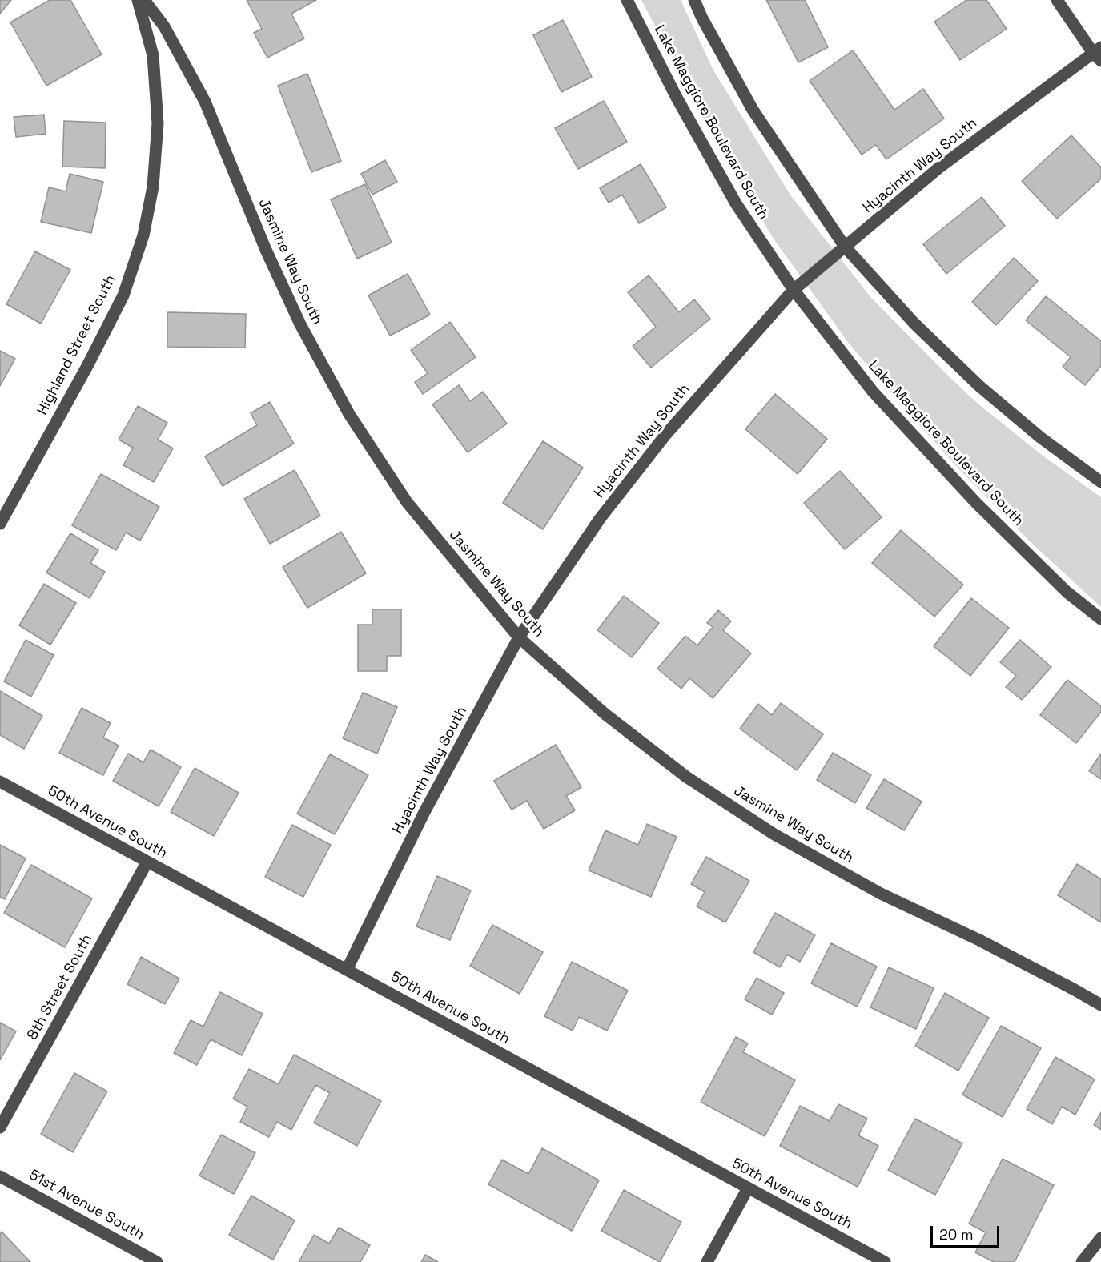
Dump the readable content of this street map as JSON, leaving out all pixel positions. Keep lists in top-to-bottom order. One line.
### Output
{"streets":{"street":["Lake Maggiore Boulevard South","Hyacinth Way South","Jasmine Way South","Highland Street South","50th Avenue South","8th Street South","51st Avenue South"]},"crossings":[["Lake Maggiore Boulevard South","Hyacinth Way South"],["Hyacinth Way South","Jasmine Way South"],["Hyacinth Way South","50th Avenue South"],["50th Avenue South","8th Street South"]],"scale_bar":"20 m"}
